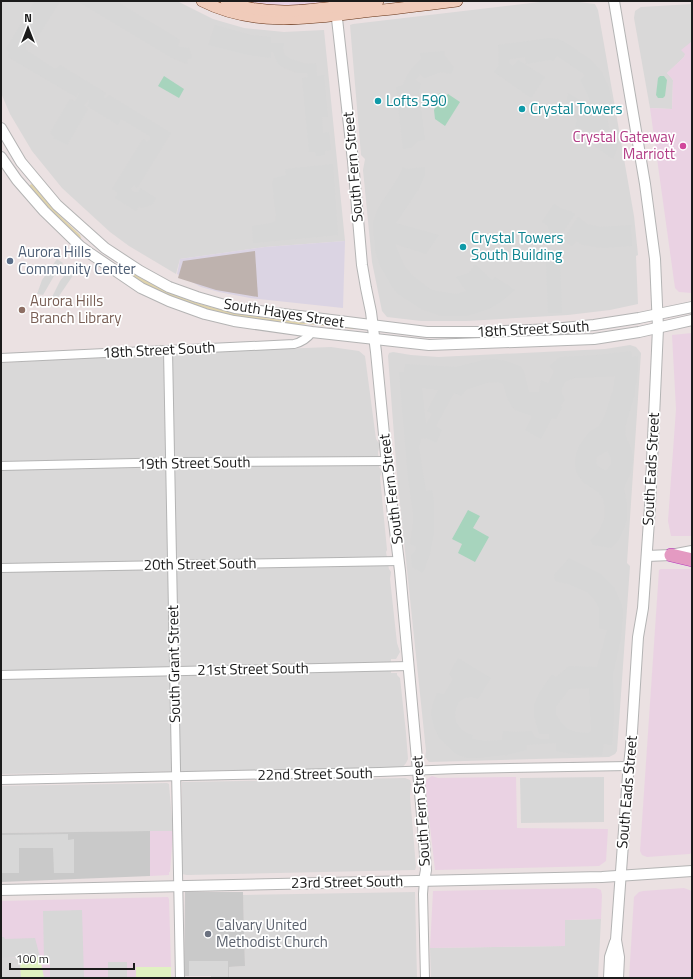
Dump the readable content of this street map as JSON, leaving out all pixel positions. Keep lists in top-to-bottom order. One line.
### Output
{"streets":{"street":["South Fern Street","South Hayes Street","18th Street South","19th Street South","South Eads Street","20th Street South","South Grant Street","21st Street South","22nd Street South","23rd Street South"]},"crossings":[["South Fern Street","South Hayes Street"],["South Fern Street","18th Street South"],["South Fern Street","19th Street South"],["South Fern Street","20th Street South"],["South Fern Street","21st Street South"],["South Fern Street","22nd Street South"],["South Fern Street","23rd Street South"],["South Hayes Street","18th Street South"],["18th Street South","South Eads Street"],["18th Street South","South Grant Street"],["19th Street South","South Grant Street"],["South Eads Street","22nd Street South"],["South Eads Street","23rd Street South"],["20th Street South","South Grant Street"],["South Grant Street","21st Street South"],["South Grant Street","22nd Street South"],["South Grant Street","23rd Street South"]],"places":["Lofts 590","Crystal Towers","Crystal Gateway Marriott","Crystal Towers South Building","Aurora Hills Community Center","Aurora Hills Branch Library","Calvary United Methodist Church"],"scale_bar":"100 m","north":"top"}
